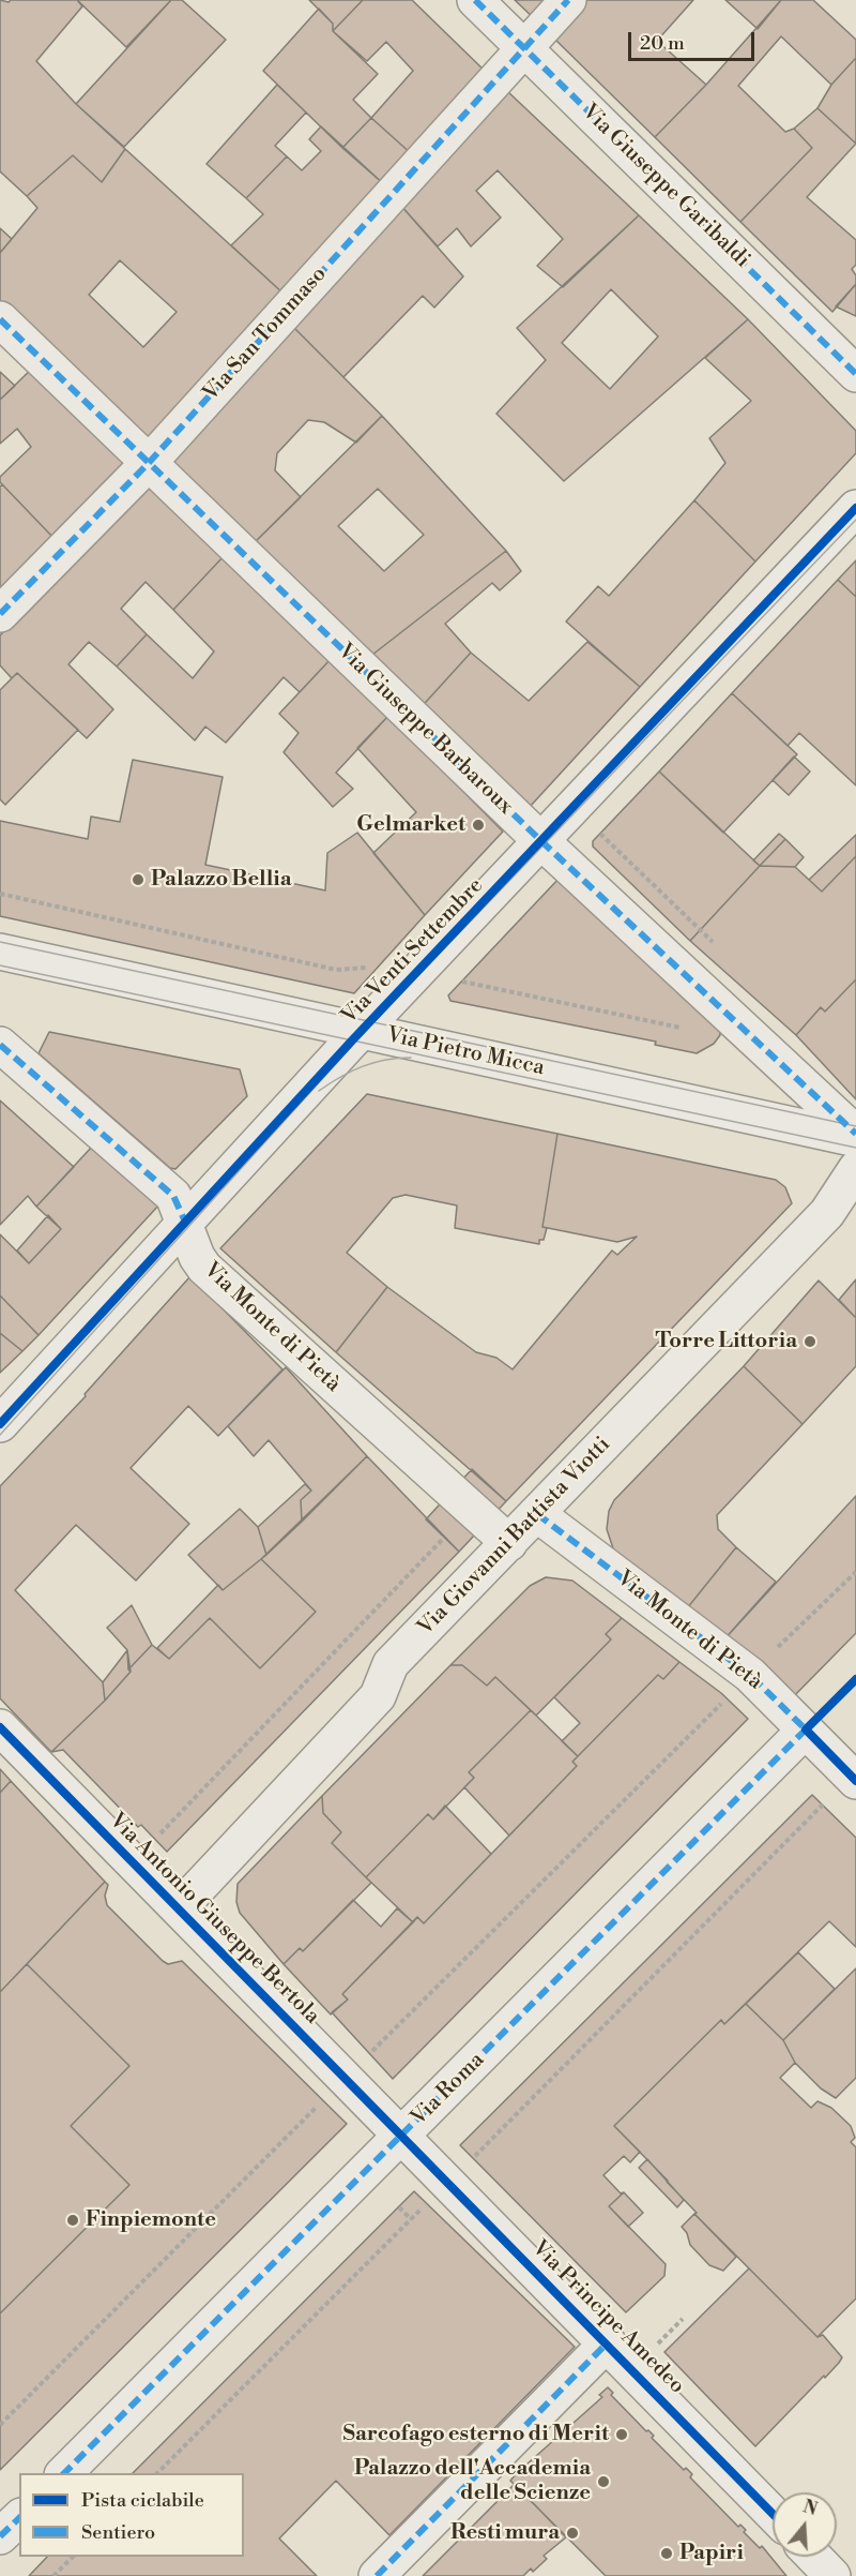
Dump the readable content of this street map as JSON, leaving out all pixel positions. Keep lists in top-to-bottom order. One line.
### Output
{"streets":{"street":["Via Giuseppe Garibaldi","Via San Tommaso","Via Giuseppe Barbaroux","Via Venti Settembre","Via Pietro Micca","Via Monte di Pietà","Via Giovanni Battista Viotti","Via Antonio Giuseppe Bertola","Via Roma","Via Principe Amedeo"]},"crossings":[["Via Giuseppe Garibaldi","Via San Tommaso"],["Via San Tommaso","Via Giuseppe Barbaroux"],["Via Giuseppe Barbaroux","Via Venti Settembre"],["Via Venti Settembre","Via Pietro Micca"],["Via Venti Settembre","Via Monte di Pietà"],["Via Monte di Pietà","Via Giovanni Battista Viotti"],["Via Monte di Pietà","Via Roma"],["Via Giovanni Battista Viotti","Via Antonio Giuseppe Bertola"],["Via Antonio Giuseppe Bertola","Via Roma"],["Via Antonio Giuseppe Bertola","Via Principe Amedeo"],["Via Roma","Via Principe Amedeo"]],"places":["Gelmarket","Palazzo Bellia","Torre Littoria","Finpiemonte","Sarcofago esterno di Merit","Palazzo dell'Accademia delle Scienze","Resti mura","Papiri"],"legend":["Pista ciclabile","Sentiero"],"scale_bar":"20 m","north":"top"}
